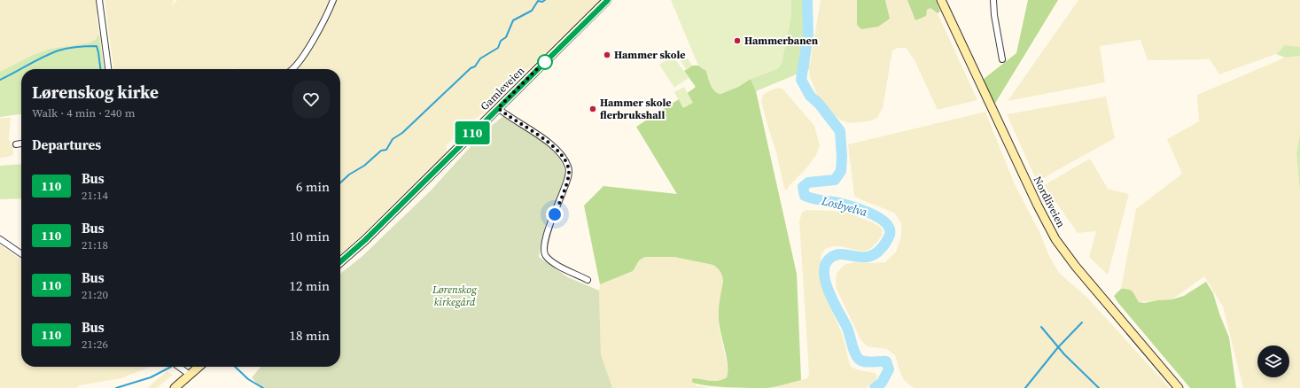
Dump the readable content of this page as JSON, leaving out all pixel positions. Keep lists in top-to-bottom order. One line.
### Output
{"streets":{"main road":["Gamleveien","Nordliveien"]},"water":["Losbyelva"],"parks":["Lørenskog kirkegård"],"places":["Hammerbanen","Hammer skole","Hammer skole flerbrukshall"],"lines":["bus line 110"],"page":{"on_map":"110","heading":[["Lørenskog kirke","Walk · 4 min · 240 m"],"Departures"],"list":[{"mark":"110","name":"Bus","note":"21:14","value":"6 min"},{"mark":"110","name":"Bus","note":"21:18","value":"10 min"},{"mark":"110","name":"Bus","note":"21:20","value":"12 min"},{"mark":"110","name":"Bus","note":"21:26","value":"18 min"}]}}
